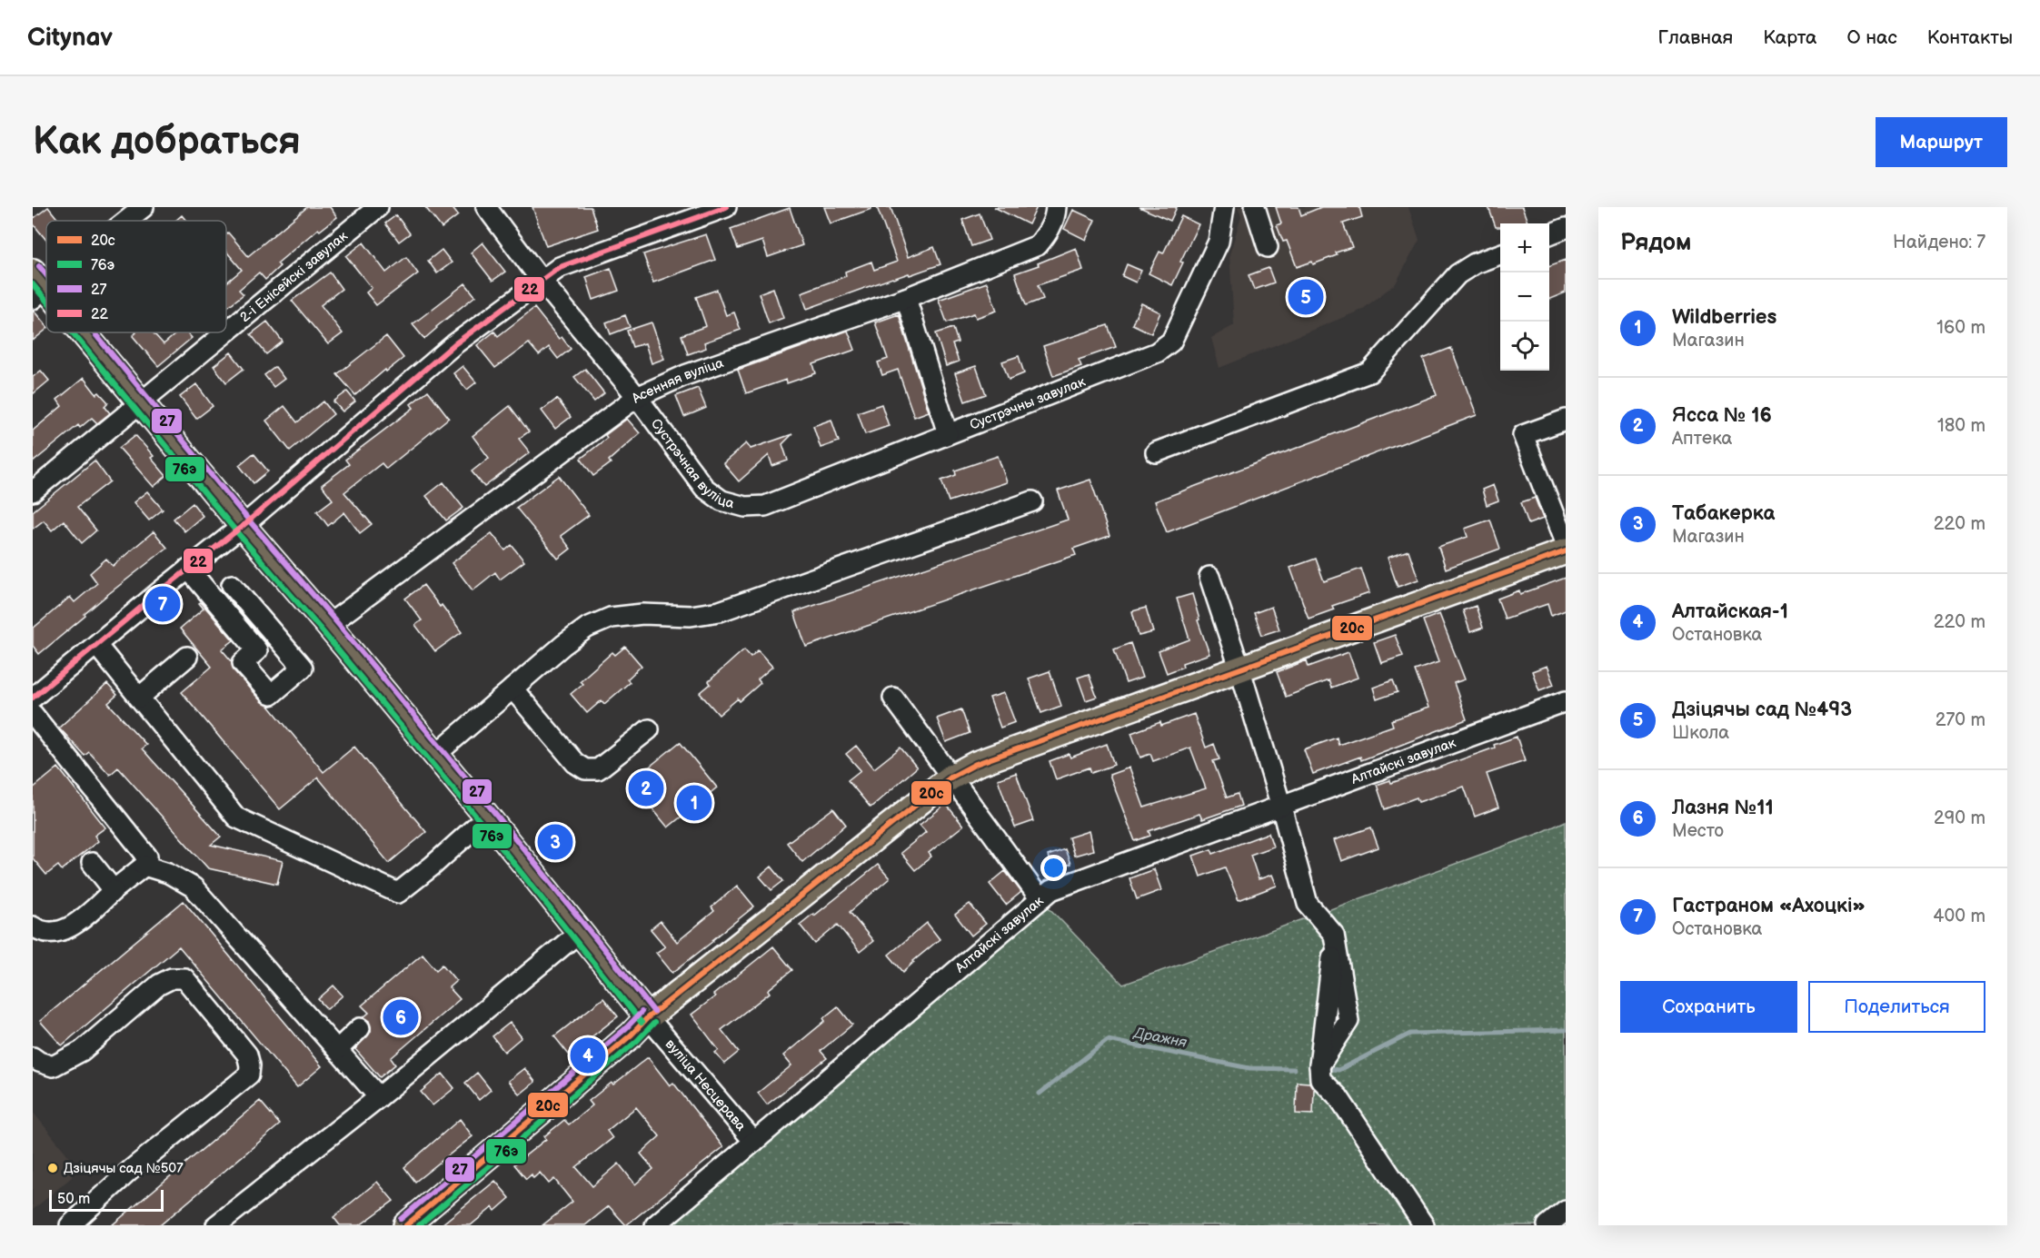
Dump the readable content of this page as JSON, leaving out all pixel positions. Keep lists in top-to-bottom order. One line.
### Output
{"streets":{"main road":["вуліца Несцерава"],"street":["2-і Енісейскі завулак","Асенняя вуліца","Сустрэчны завулак","Сустрэчная вуліца","Алтайскі завулак"]},"crossings":[["2-і Енісейскі завулак","вуліца Несцерава"],["Асенняя вуліца","Сустрэчная вуліца"],["Асенняя вуліца","вуліца Несцерава"],["Сустрэчны завулак","Сустрэчная вуліца"],["Алтайскі завулак","вуліца Несцерава"]],"water":["Дражня"],"places":["Дзіцячы сад №507"],"lines":["transit line 22","transit line 27","transit line 76э","transit line 20с"],"legend":["20с","76э","27","22"],"scale_bar":"50 m","page":{"header":"Citynav","nav":["Главная","Карта","О нас","Контакты"],"buttons":["Маршрут",["Сохранить","Поделиться"]],"title":"Как добраться","heading":["Рядом","Найдено: 7"],"map_buttons":["+","−"],"pins":["5","7","2","1","3","6","4"],"list":[{"mark":"1","name":"Wildberries","note":"Магазин","value":"160 m"},{"mark":"2","name":"Ясса № 16","note":"Аптека","value":"180 m"},{"mark":"3","name":"Табакерка","note":"Магазин","value":"220 m"},{"mark":"4","name":"Алтайская-1","note":"Остановка","value":"220 m"},{"mark":"5","name":"Дзіцячы сад №493","note":"Школа","value":"270 m"},{"mark":"6","name":"Лазня №11","note":"Место","value":"290 m"},{"mark":"7","name":"Гастраном «Ахоцкі»","note":"Остановка","value":"400 m"}],"scale":"50 m"}}
